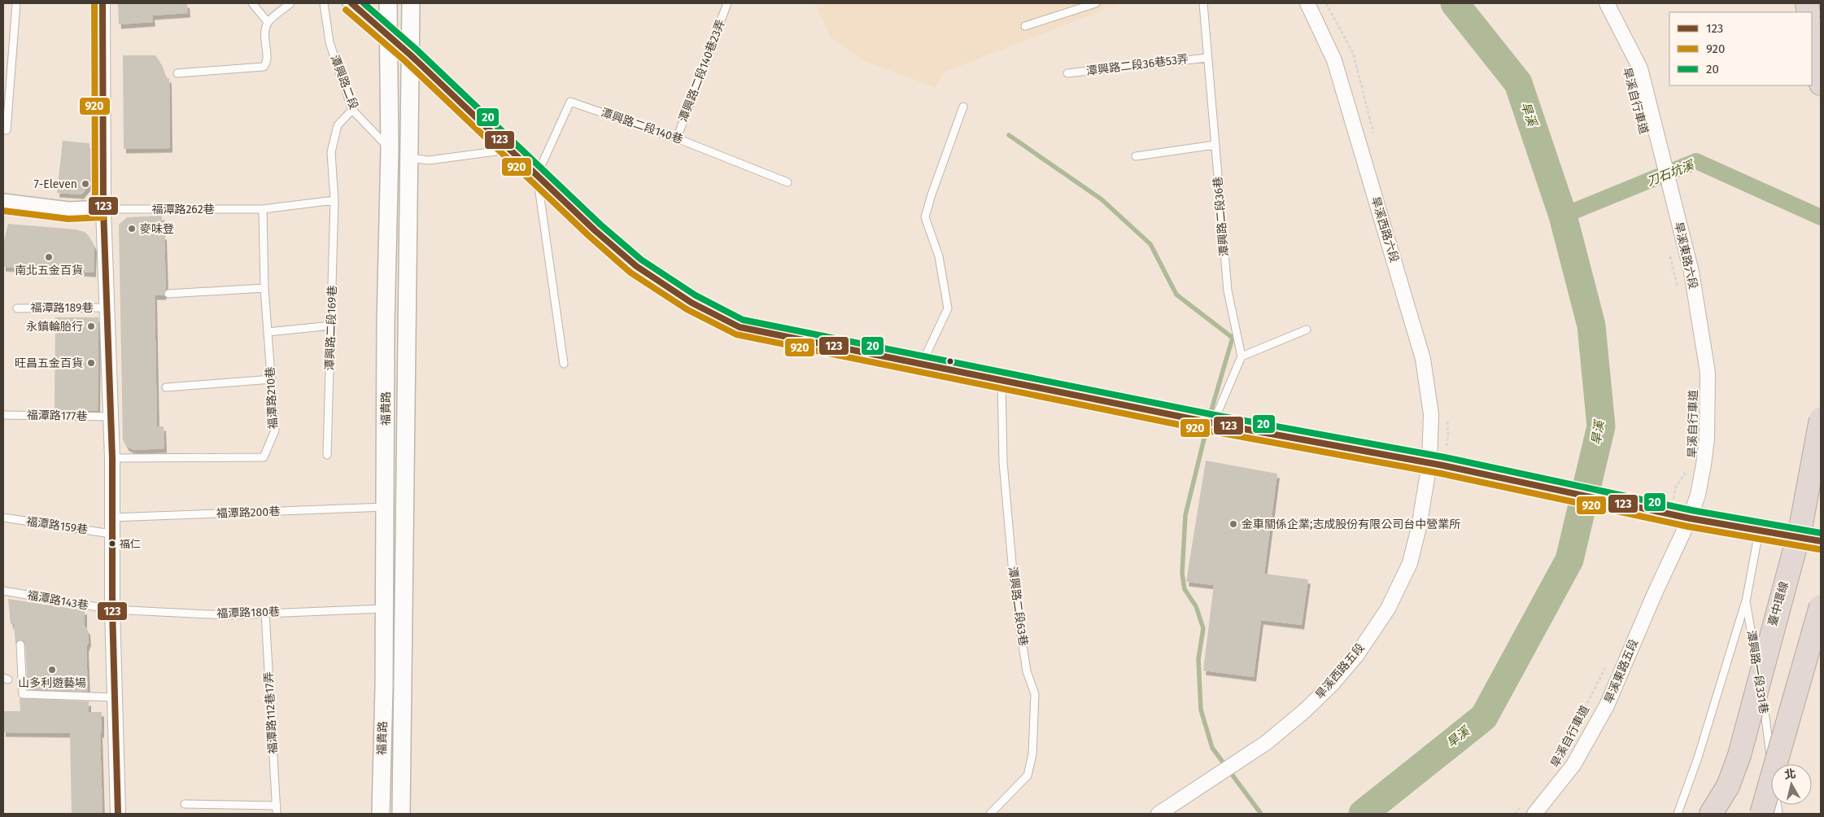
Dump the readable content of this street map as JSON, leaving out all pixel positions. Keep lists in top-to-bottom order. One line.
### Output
{"streets":{"highway":["臺中環線"],"street":["旱溪西路六段","旱溪東路六段","福貴路","旱溪西路五段","旱溪東路五段"],"lane":["潭興路二段36巷53弄","潭興路二段140巷23弄","潭興路二段","潭興路二段140巷","福潭路262巷","潭興路二段36巷","福潭路189巷","潭興路二段169巷","福潭路210巷","福潭路177巷","福潭路200巷","福潭路159巷","福潭路143巷","潭興路二段63巷","福潭路180巷","潭興路一段331巷","福潭路112巷17弄"],"path":["旱溪自行車道"]},"crossings":[["潭興路二段36巷53弄","潭興路二段36巷"],["潭興路二段140巷23弄","潭興路二段140巷"],["潭興路二段","潭興路二段169巷"],["潭興路二段","福貴路"],["福潭路262巷","潭興路二段169巷"],["福潭路262巷","福潭路210巷"],["旱溪西路六段","旱溪西路五段"],["旱溪東路六段","旱溪東路五段"],["福貴路","福潭路200巷"],["福貴路","福潭路180巷"],["福潭路143巷","福潭路180巷"],["福潭路180巷","福潭路112巷17弄"]],"water":["旱溪","刀石坑溪"],"places":["7-Eleven","麥味登","南北五金百貨","永鎮輪胎行","旺昌五金百貨","金車關係企業;志成股份有限公司台中營業所","福仁","山多利遊藝場"],"lines":["transit line 123","transit line 920","transit line 20"],"legend":["123","920","20"],"north":"top"}
